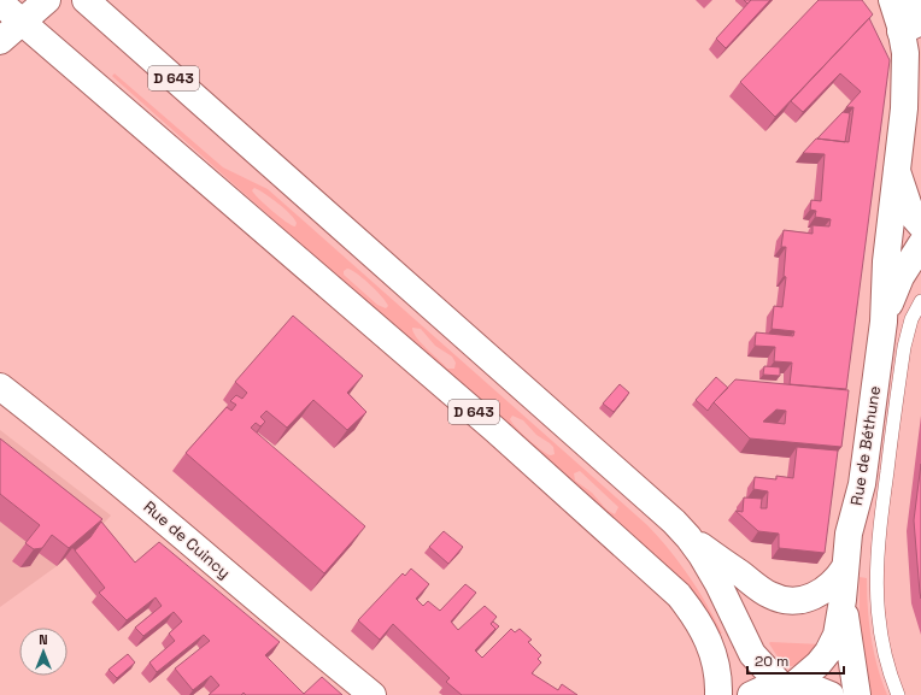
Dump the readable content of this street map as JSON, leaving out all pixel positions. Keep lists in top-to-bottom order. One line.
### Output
{"streets":{"main road":["D 643","Rue de Béthune","Rue de Cuincy"]},"crossings":[["D 643","Rue de Béthune"]],"scale_bar":"20 m","north":"top"}
